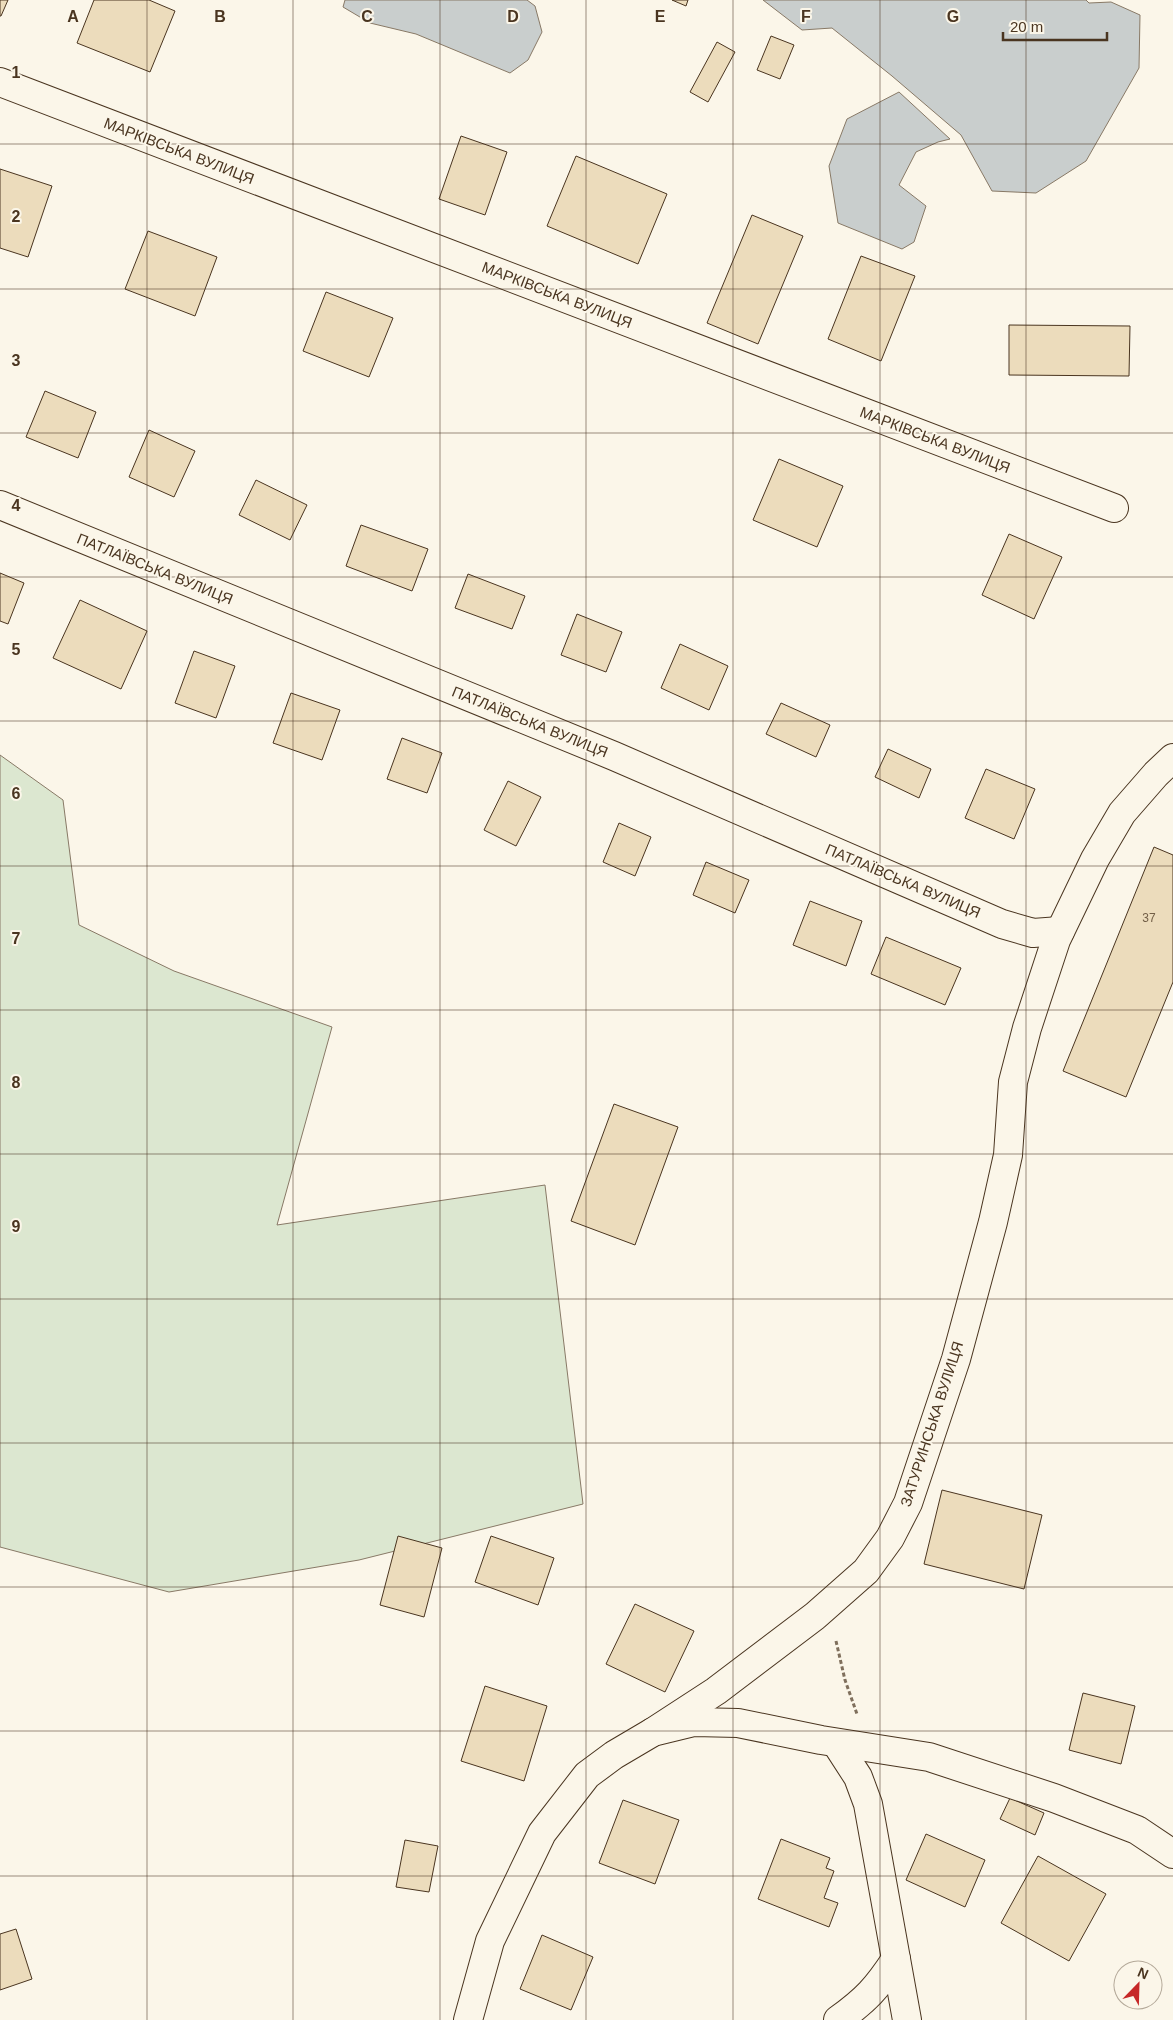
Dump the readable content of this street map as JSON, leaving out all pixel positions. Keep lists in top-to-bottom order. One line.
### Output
{"streets":{"street":["МАРКІВСЬКА ВУЛИЦЯ","ПАТЛАЇВСЬКА ВУЛИЦЯ","ЗАТУРИНСЬКА ВУЛИЦЯ"]},"crossings":[["ПАТЛАЇВСЬКА ВУЛИЦЯ","ЗАТУРИНСЬКА ВУЛИЦЯ"]],"house_numbers":["37"],"scale_bar":"20 m","north":"top right","grid":{"columns":["A","B","C","D","E","F","G"],"rows":["1","2","3","4","5","6","7","8","9"]}}
